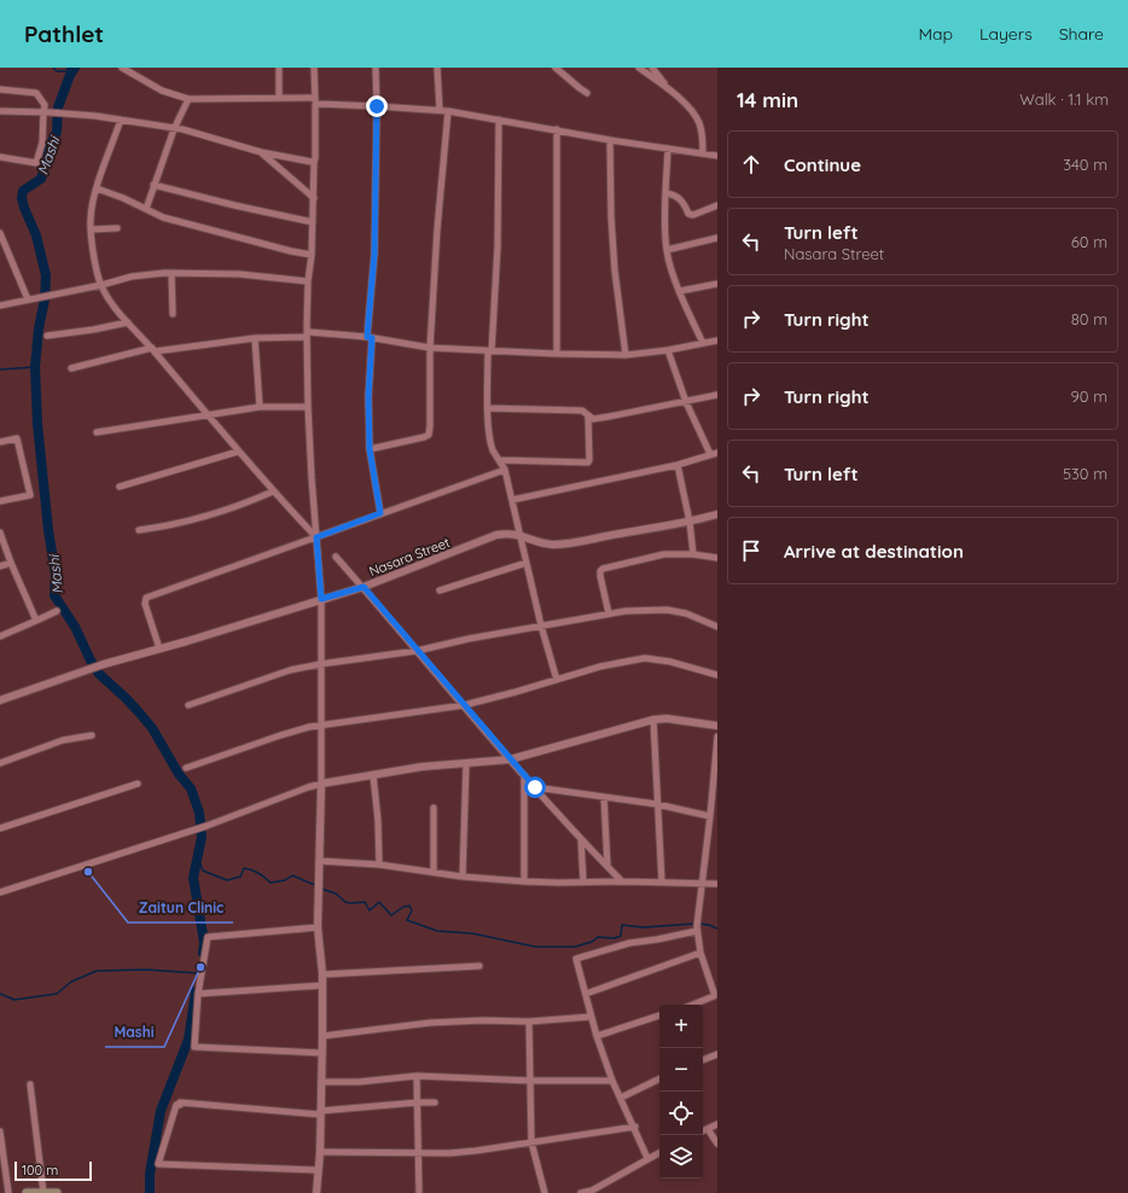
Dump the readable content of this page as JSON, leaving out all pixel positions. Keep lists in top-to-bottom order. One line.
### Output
{"streets":{"street":["Nasara Street"]},"water":["Mashi"],"places":["Zaitun Clinic","Mashi"],"scale_bar":"100 m","page":{"header":"Pathlet","nav":["Map","Layers","Share"],"heading":["14 min","Walk · 1.1 km"],"list":[["Continue","340 m"],["Turn left","Nasara Street","60 m"],["Turn right","80 m"],["Turn right","90 m"],["Turn left","530 m"],"Arrive at destination"],"map_buttons":["+","−"],"scale":"100 m"}}
